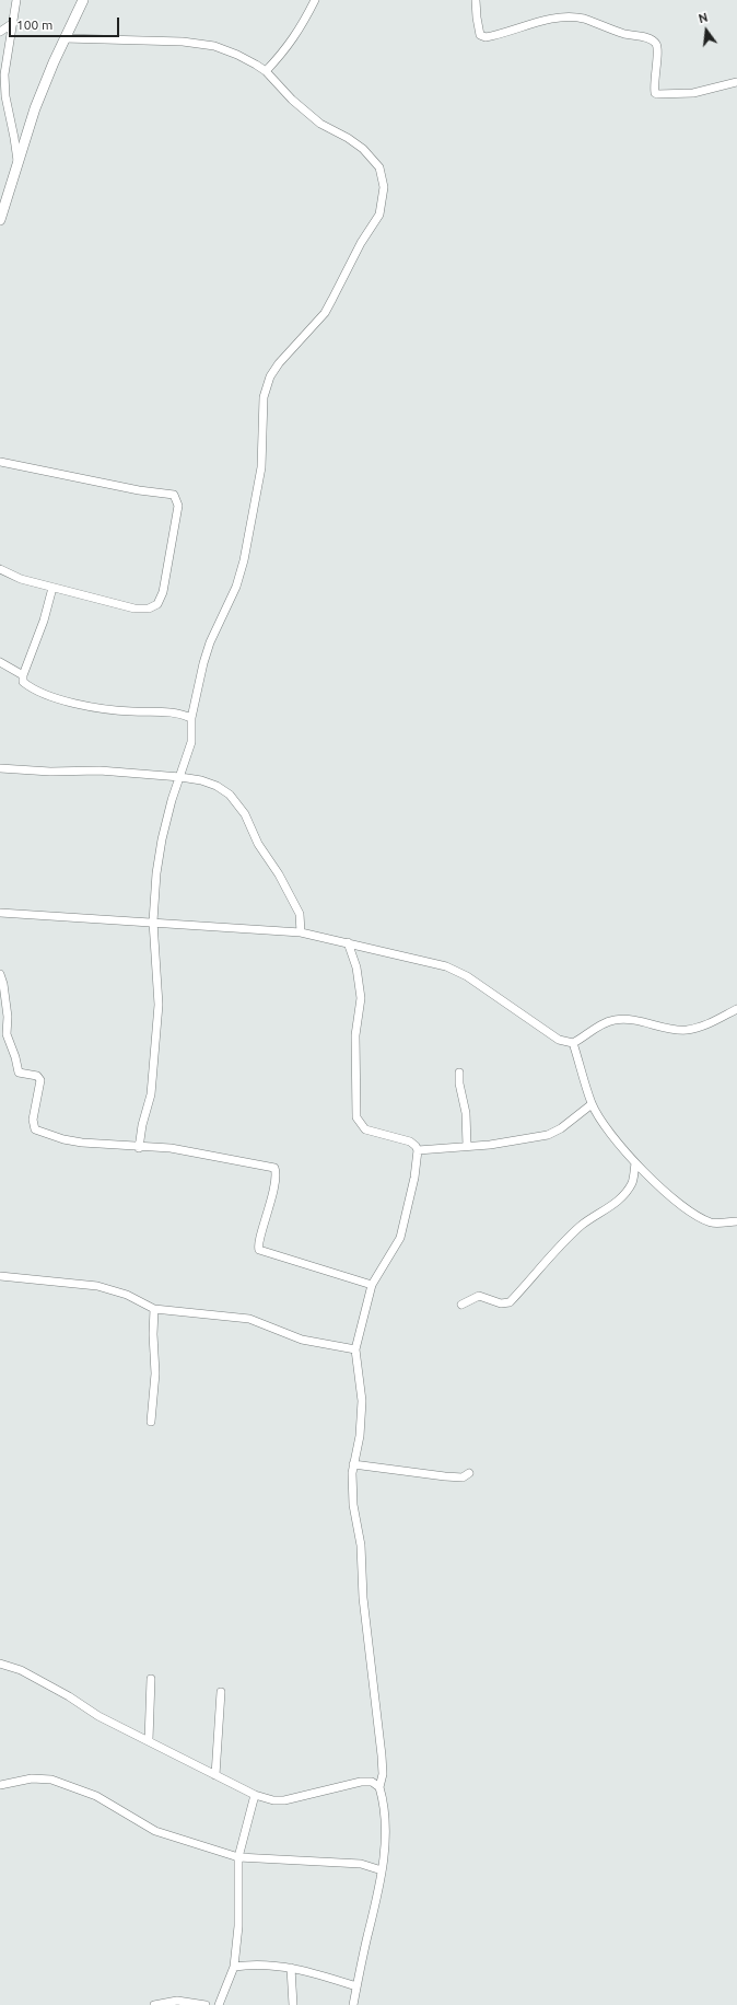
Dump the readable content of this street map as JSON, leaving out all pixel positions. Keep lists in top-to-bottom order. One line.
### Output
{"scale_bar":"100 m","north":"top"}
